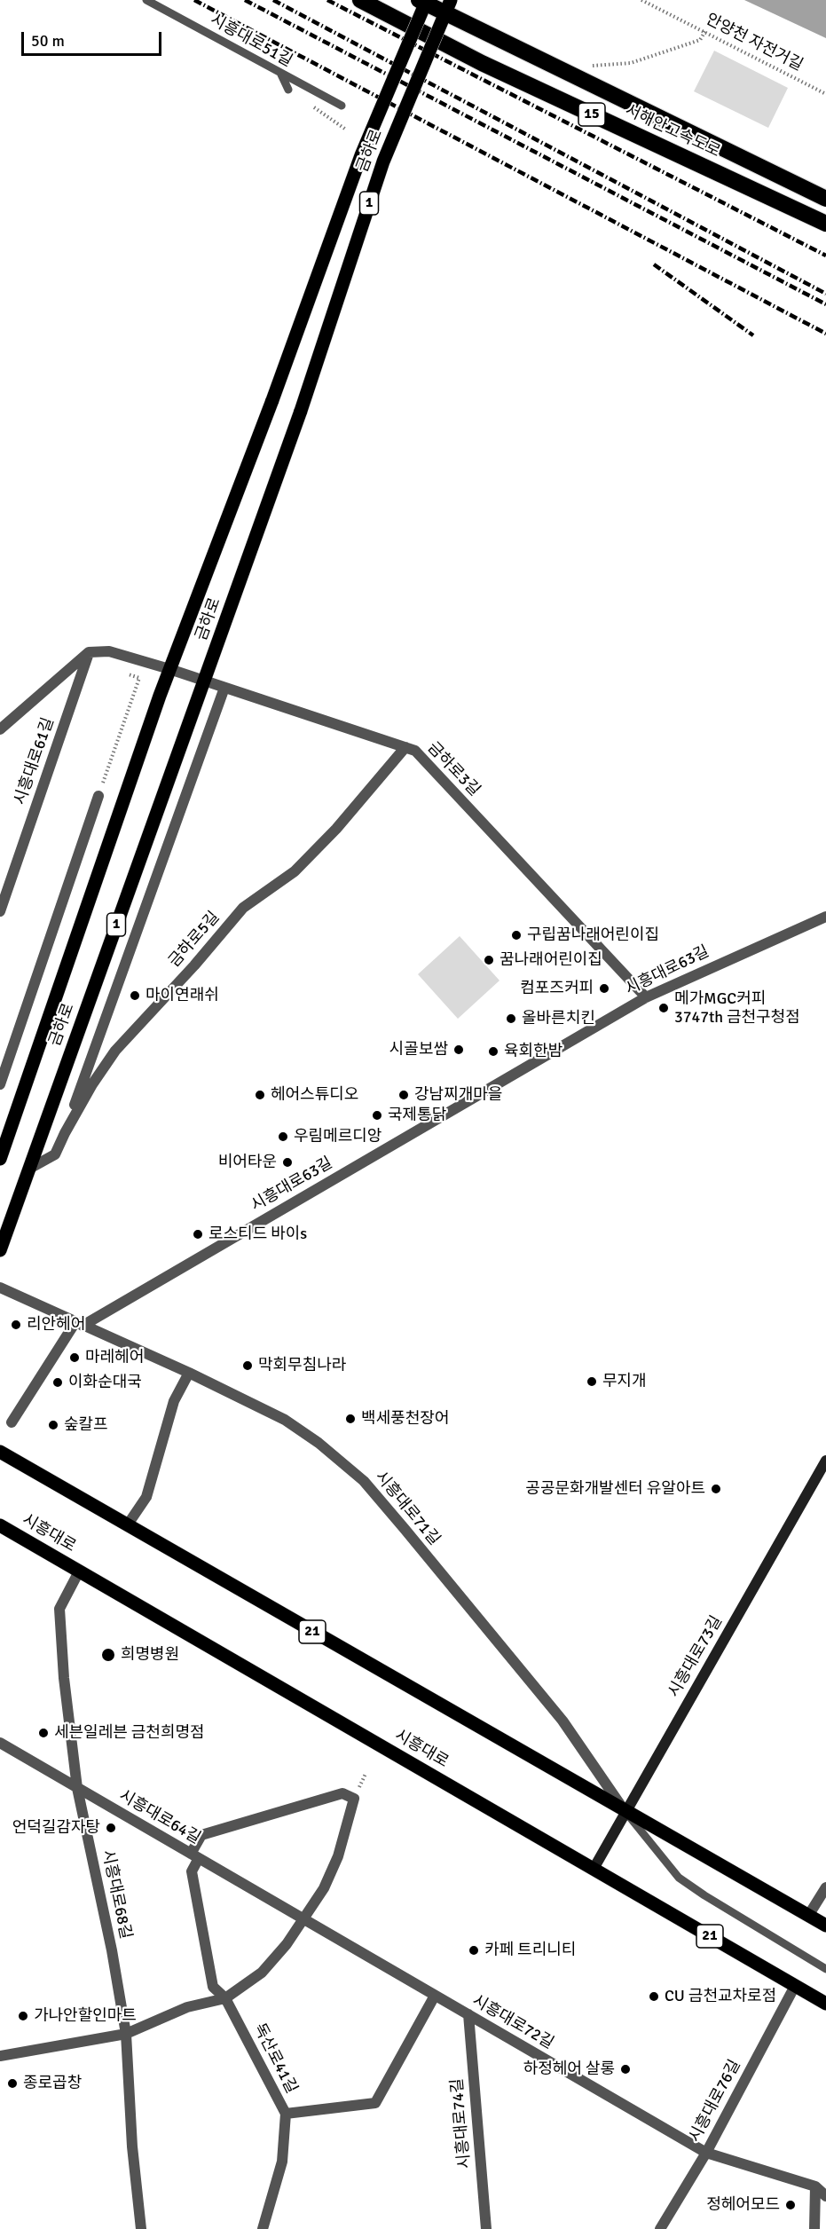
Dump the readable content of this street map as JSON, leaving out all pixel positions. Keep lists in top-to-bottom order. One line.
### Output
{"streets":{"highway":["15","서해안고속도로"],"main road":["금하로","1","시흥대로","21"],"street":["시흥대로61길","금하로3길","금하로5길","시흥대로63길","시흥대로71길","시흥대로73길","시흥대로64길","시흥대로68길","시흥대로72길","독산로41길","시흥대로76길","시흥대로74길"],"lane":["시흥대로51길"],"path":["안양천 자전거길"]},"crossings":[["금하로","금하로3길"],["금하로","금하로5길"],["시흥대로61길","금하로3길"],["금하로3길","금하로5길"],["금하로3길","시흥대로63길"],["시흥대로63길","시흥대로71길"],["시흥대로71길","21"],["시흥대로71길","시흥대로73길"],["시흥대로","시흥대로73길"],["시흥대로","시흥대로68길"],["시흥대로","시흥대로76길"],["21","시흥대로73길"],["시흥대로64길","시흥대로68길"],["시흥대로64길","시흥대로72길"],["시흥대로64길","독산로41길"],["시흥대로72길","시흥대로76길"],["시흥대로72길","시흥대로74길"]],"places":["구립꿈나래어린이집","꿈나래어린이집","컴포즈커피","마이연래쉬","메가MGC커피 3747th 금천구청점","올바른치킨","시골보쌈","육회한밤","헤어스튜디오","강남찌개마을","국제통닭","우림메르디앙","비어타운","로스티드 바이s","리안헤어","마레헤어","막회무침나라","무지개","이화순대국","백세풍천장어","숲칼프","공공문화개발센터 유알아트","희명병원","세븐일레븐 금천희명점","언덕길감자탕","카페 트리니티","CU 금천교차로점","가나안할인마트","하정헤어 살롱","종로곱창","정헤어모드"],"scale_bar":"50 m"}
